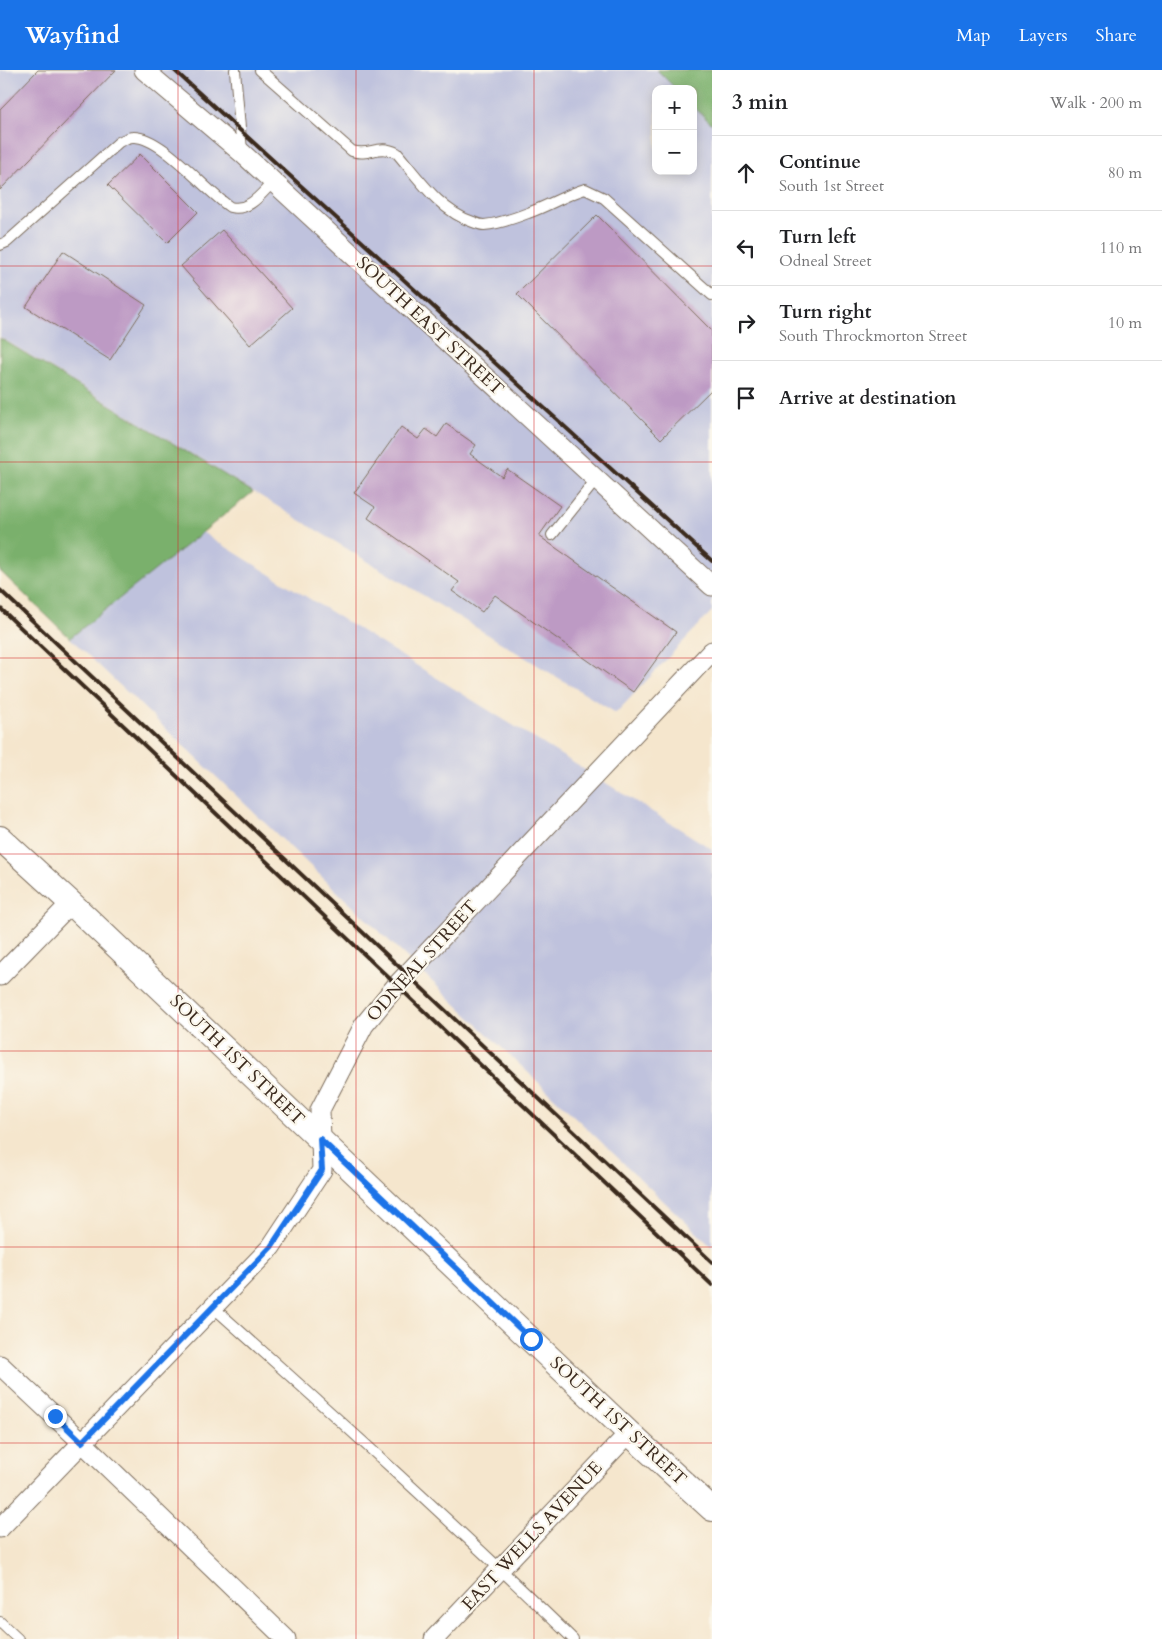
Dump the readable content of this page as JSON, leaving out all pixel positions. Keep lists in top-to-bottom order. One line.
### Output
{"streets":{"street":["SOUTH EAST STREET","ODNEAL STREET","SOUTH 1ST STREET","EAST WELLS AVENUE"]},"crossings":[["ODNEAL STREET","SOUTH 1ST STREET"],["SOUTH 1ST STREET","EAST WELLS AVENUE"]],"page":{"header":"Wayfind","nav":["Map","Layers","Share"],"heading":["3 min","Walk · 200 m"],"map_buttons":["+","−"],"list":[["Continue","South 1st Street","80 m"],["Turn left","Odneal Street","110 m"],["Turn right","South Throckmorton Street","10 m"],"Arrive at destination"]}}
